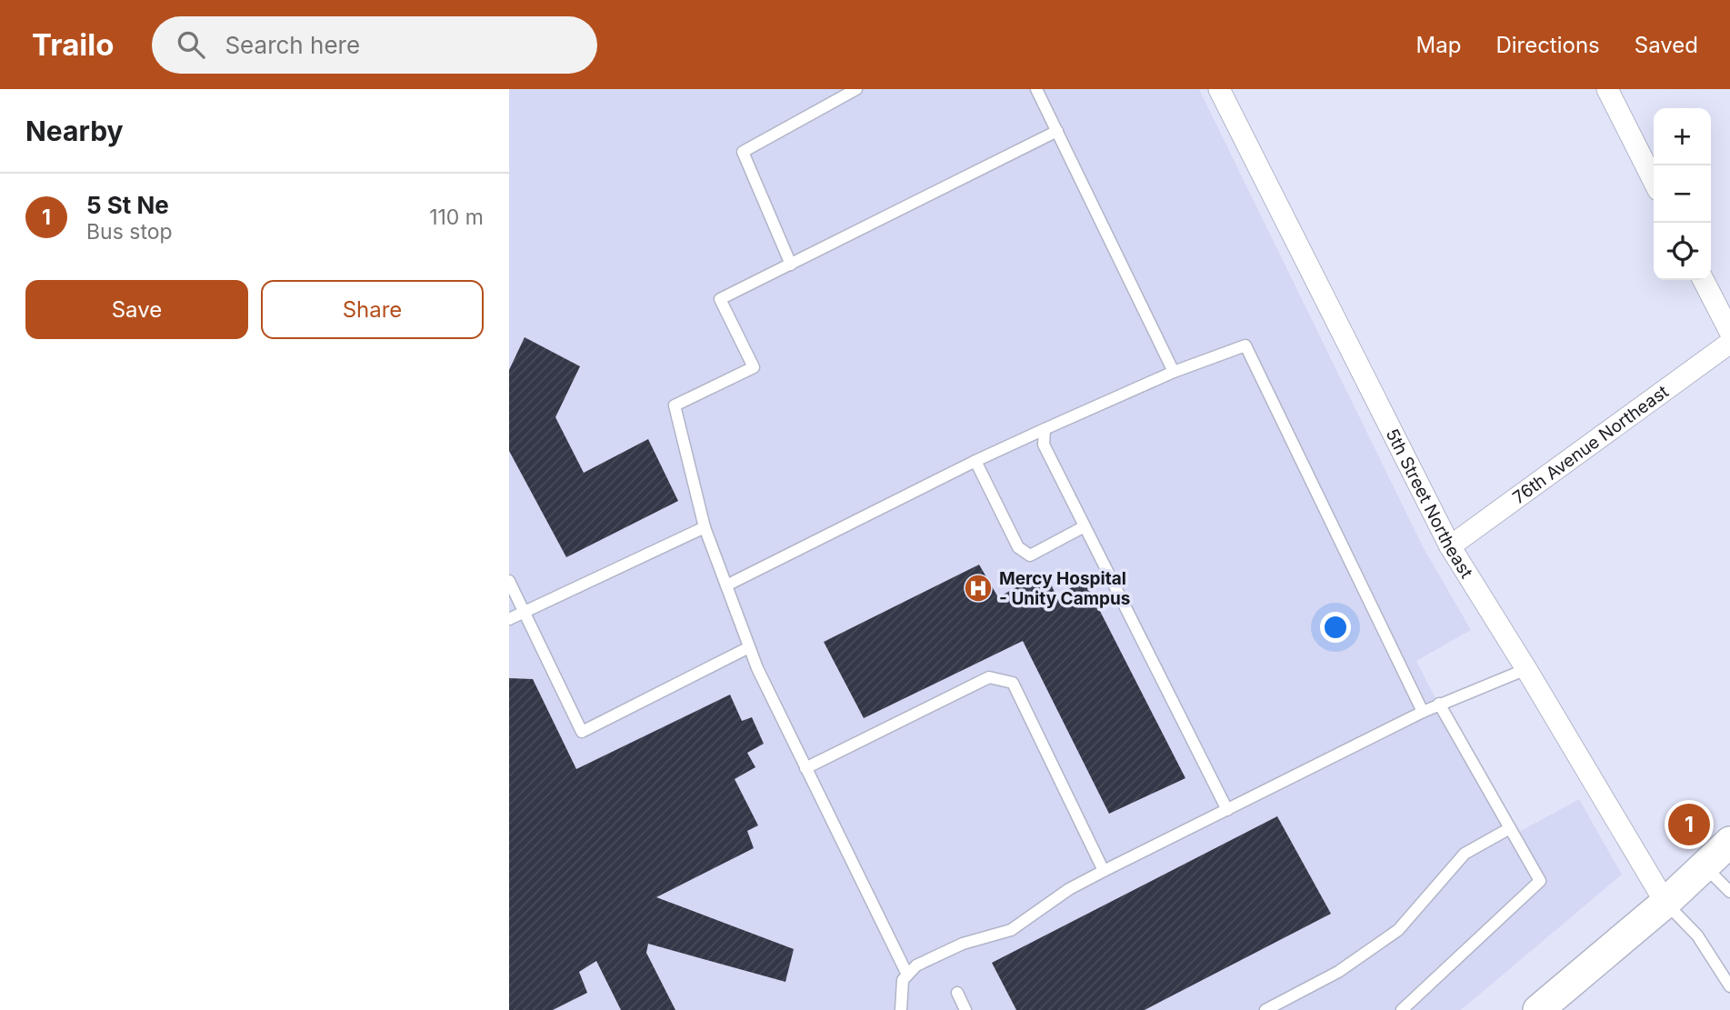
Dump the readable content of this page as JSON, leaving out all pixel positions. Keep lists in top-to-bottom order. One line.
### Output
{"streets":{"street":["76th Avenue Northeast","5th Street Northeast"]},"crossings":[["76th Avenue Northeast","5th Street Northeast"]],"places":{"hospital":["Mercy Hospital - Unity Campus"]},"page":{"header":"Trailo","search":"Search here","nav":["Map","Directions","Saved"],"heading":"Nearby","map_buttons":["+","−"],"list":[{"mark":"1","name":"5 St Ne","note":"Bus stop","value":"110 m"}],"buttons":["Save","Share"],"pins":"1"}}
